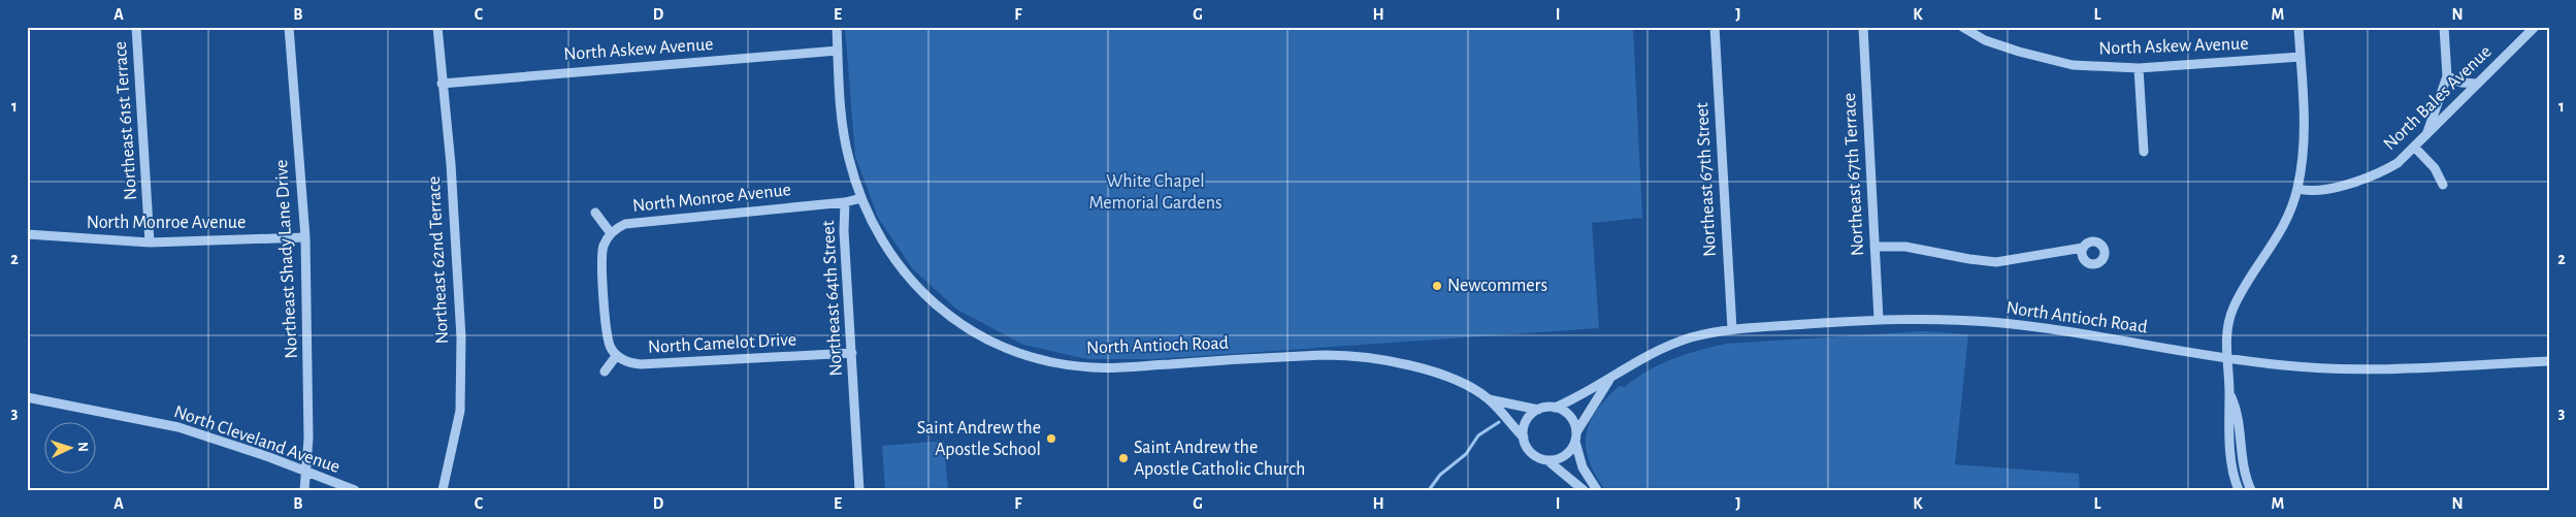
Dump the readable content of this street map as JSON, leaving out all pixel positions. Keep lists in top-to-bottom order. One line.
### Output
{"streets":{"street":["North Askew Avenue","North Bales Avenue","Northeast 61st Terrace","Northeast 67th Terrace","Northeast 67th Street","North Monroe Avenue","Northeast Shady Lane Drive","Northeast 62nd Terrace","Northeast 64th Street","North Antioch Road","North Camelot Drive","North Cleveland Avenue"]},"crossings":[["North Askew Avenue","Northeast 62nd Terrace"],["Northeast 61st Terrace","North Monroe Avenue"],["Northeast 67th Terrace","North Antioch Road"],["Northeast 67th Street","North Antioch Road"],["North Monroe Avenue","Northeast Shady Lane Drive"],["North Monroe Avenue","Northeast 64th Street"],["Northeast Shady Lane Drive","North Cleveland Avenue"],["Northeast 64th Street","North Antioch Road"],["Northeast 64th Street","North Camelot Drive"]],"parks":["White Chapel Memorial Gardens"],"places":["Newcommers","Saint Andrew the Apostle School","Saint Andrew the Apostle Catholic Church"],"north":"right","grid":{"columns":["A","B","C","D","E","F","G","H","I","J","K","L","M","N"],"rows":["1","2","3"]}}
